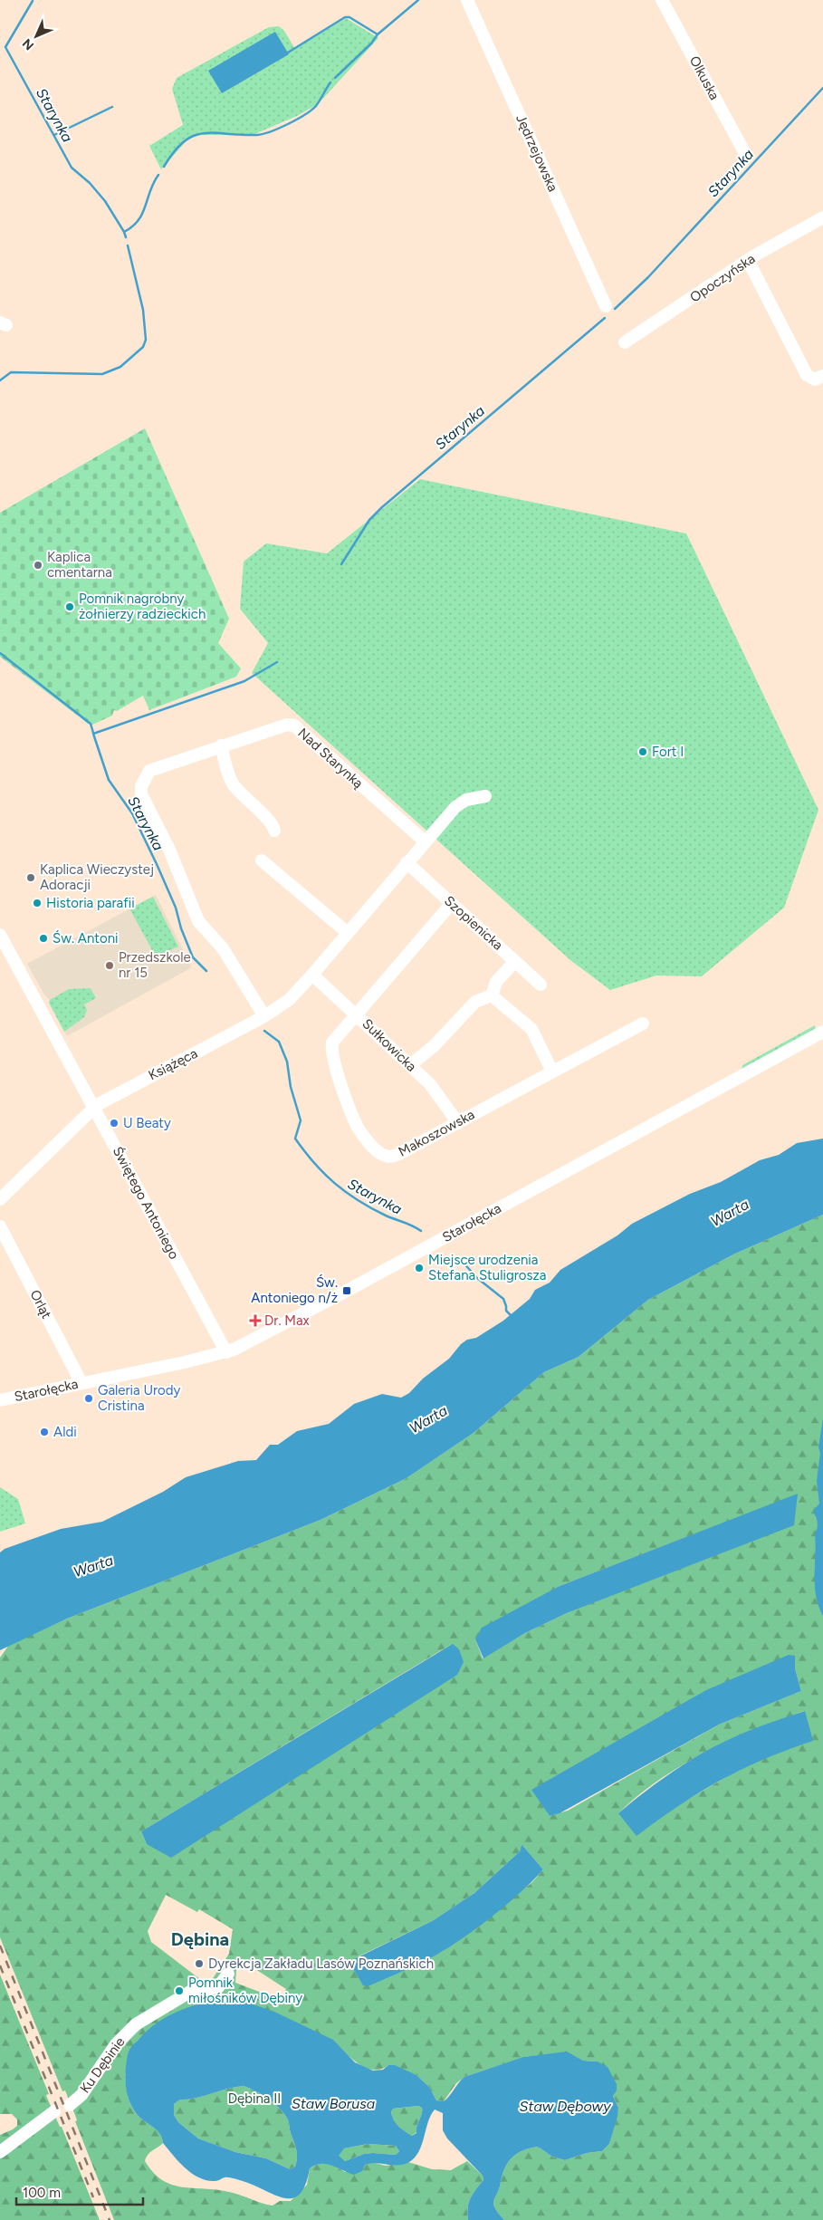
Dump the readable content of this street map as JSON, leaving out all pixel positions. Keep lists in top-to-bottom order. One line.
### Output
{"streets":{"street":["Olkuska","Jędrzejowska","Opoczyńska","Nad Starynką","Szopienicka","Sułkowicka","Książęca","Makoszowska","Świętego Antoniego","Starołęcka","Orląt","Ku Dębinie"]},"crossings":[["Nad Starynką","Książęca"],["Szopienicka","Książęca"],["Szopienicka","Makoszowska"],["Sułkowicka","Książęca"],["Sułkowicka","Makoszowska"],["Książęca","Świętego Antoniego"],["Świętego Antoniego","Starołęcka"],["Starołęcka","Orląt"]],"districts":["Dębina"],"water":["Starynka","Warta","Staw Borusa","Staw Dębowy"],"parks":["Dębina II"],"places":{"other":["Kaplica cmentarna","Pomnik nagrobny żołnierzy radzieckich","Fort I","Kaplica Wieczystej Adoracji","Historia parafii","Św. Antoni","Przedszkole nr 15","U Beaty","Miejsce urodzenia Stefana Stuligrosza","Galeria Urody Cristina","Aldi","Dyrekcja Zakładu Lasów Poznańskich","Pomnik miłośników Dębiny"],"transit":["Św. Antoniego n/ż"],"health":["Dr. Max"]},"scale_bar":"100 m","north":"bottom left"}
